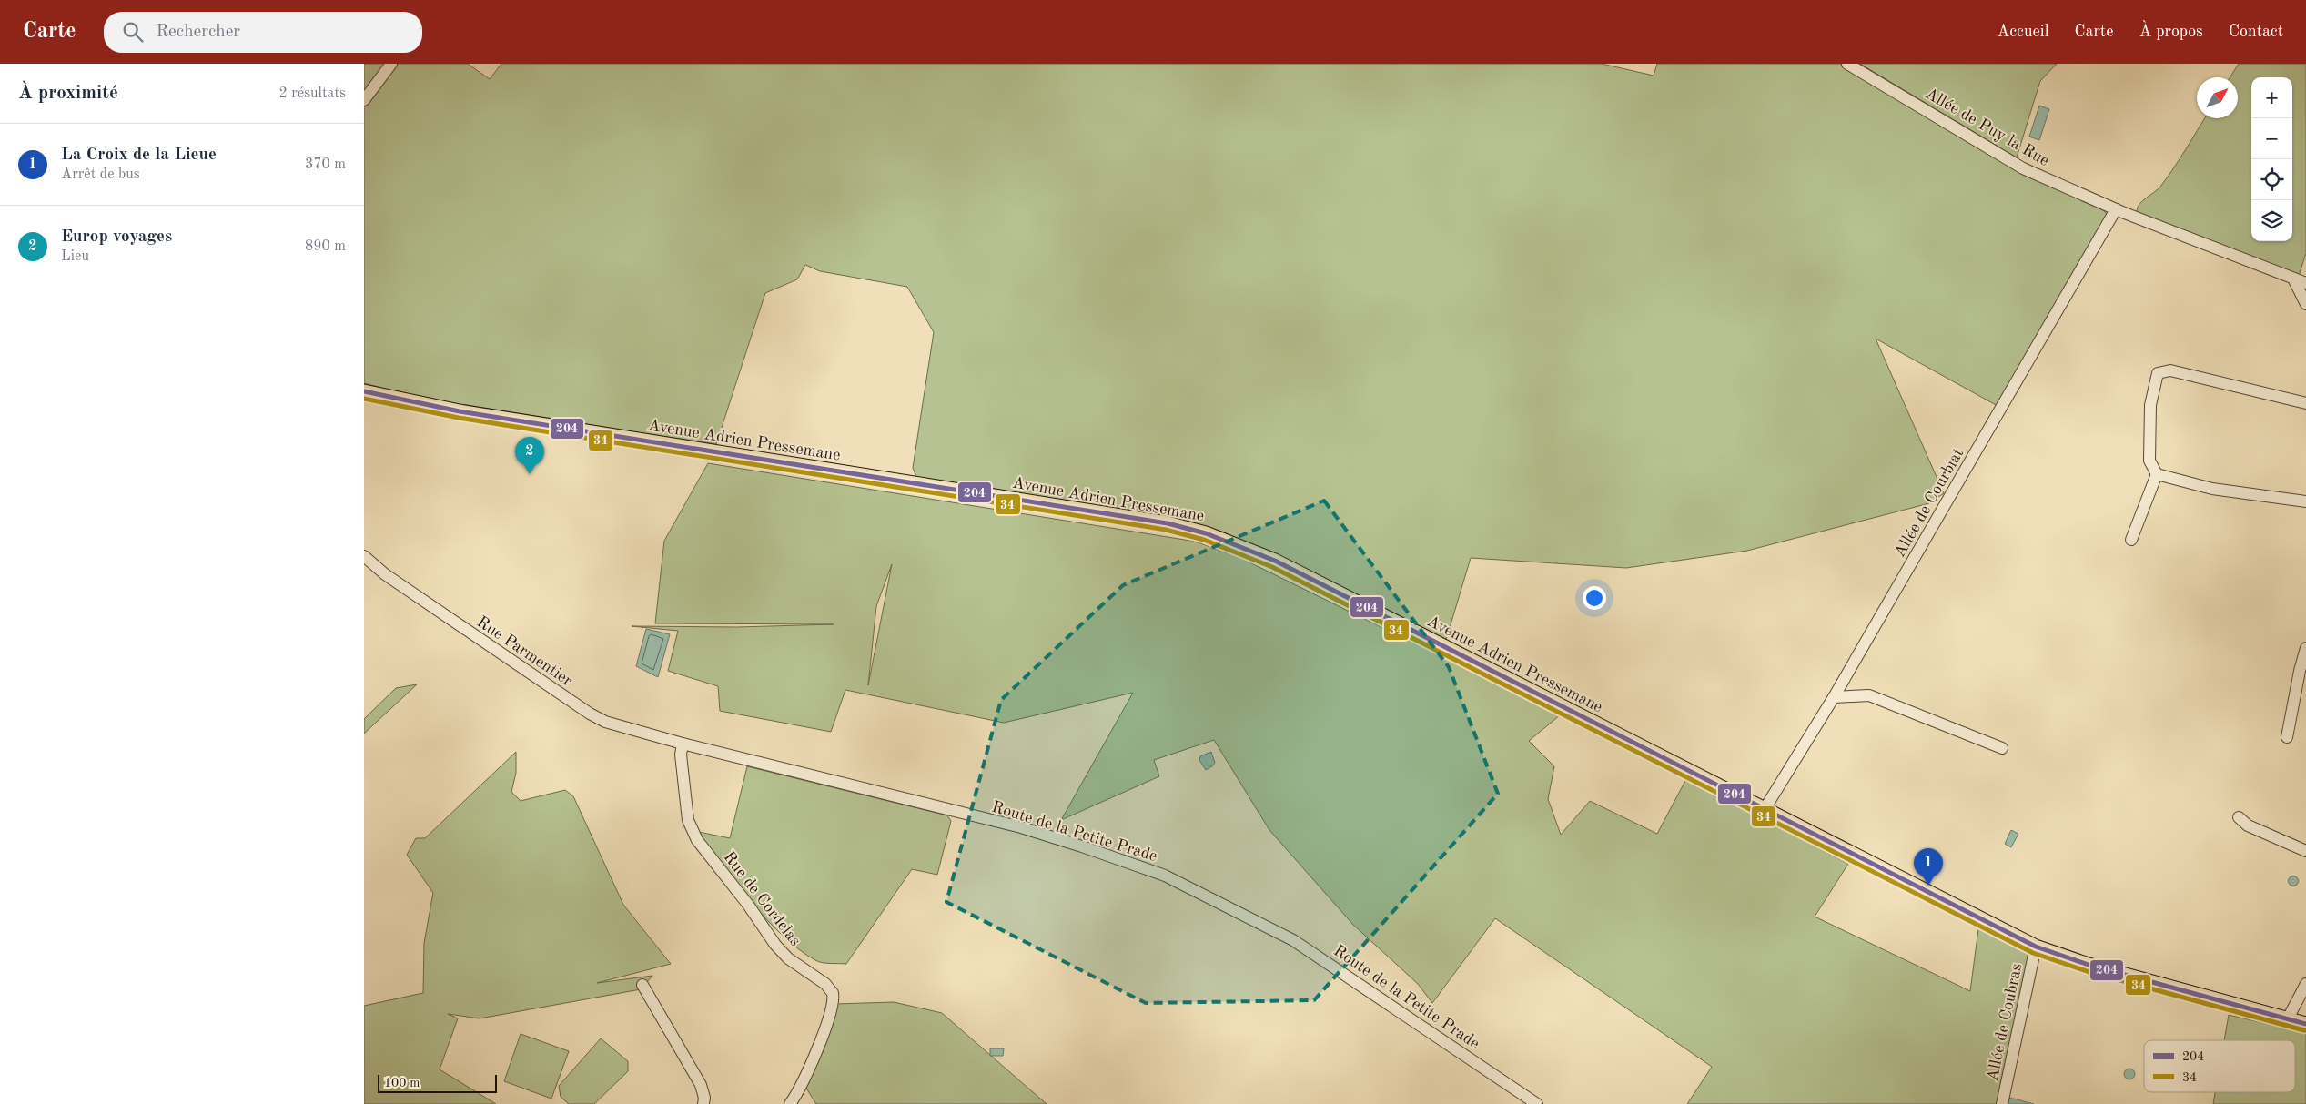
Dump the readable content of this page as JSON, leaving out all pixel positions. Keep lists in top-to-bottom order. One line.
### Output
{"streets":{"main road":["Avenue Adrien Pressemane"],"street":["Allée de Puy la Rue","Allée de Courbiat","Rue Parmentier","Route de la Petite Prade","Rue de Cordelas","Allée de Coubras"]},"crossings":[["Allée de Puy la Rue","Allée de Courbiat"],["Avenue Adrien Pressemane","Allée de Courbiat"],["Avenue Adrien Pressemane","Allée de Coubras"],["Rue Parmentier","Route de la Petite Prade"],["Rue Parmentier","Rue de Cordelas"],["Route de la Petite Prade","Rue de Cordelas"]],"lines":["transit line 204","transit line 34"],"legend":["204","34"],"scale_bar":"100 m","north":"top right","page":{"header":"Carte","search":"Rechercher","nav":["Accueil","Carte","À propos","Contact"],"heading":["À proximité","2 résultats"],"map_buttons":["+","−"],"list":[{"mark":"1","name":"La Croix de la Lieue","note":"Arrêt de bus","value":"370 m"},{"mark":"2","name":"Europ voyages","note":"Lieu","value":"890 m"}],"pins":["2","1"],"scale":"100 m"}}
